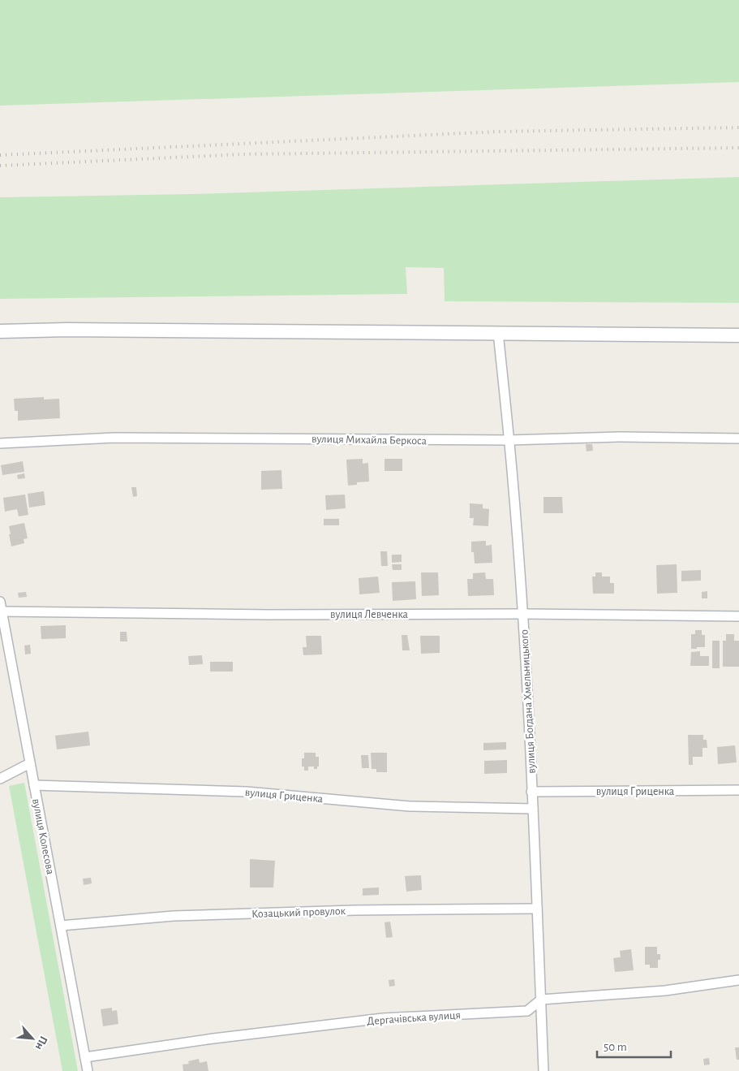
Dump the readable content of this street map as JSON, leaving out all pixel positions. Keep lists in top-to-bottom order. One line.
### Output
{"streets":{"street":["вулиця Михайла Беркоса","вулиця Левченка","вулиця Богдана Хмельницького","вулиця Гриценка","вулиця Колесова","Козацький провулок","Дергачівська вулиця"]},"crossings":[["вулиця Михайла Беркоса","вулиця Богдана Хмельницького"],["вулиця Левченка","вулиця Богдана Хмельницького"],["вулиця Левченка","вулиця Колесова"],["вулиця Богдана Хмельницького","вулиця Гриценка"],["вулиця Богдана Хмельницького","Козацький провулок"],["вулиця Богдана Хмельницького","Дергачівська вулиця"],["вулиця Гриценка","вулиця Колесова"],["вулиця Колесова","Козацький провулок"],["вулиця Колесова","Дергачівська вулиця"]],"scale_bar":"50 m","north":"bottom right"}
